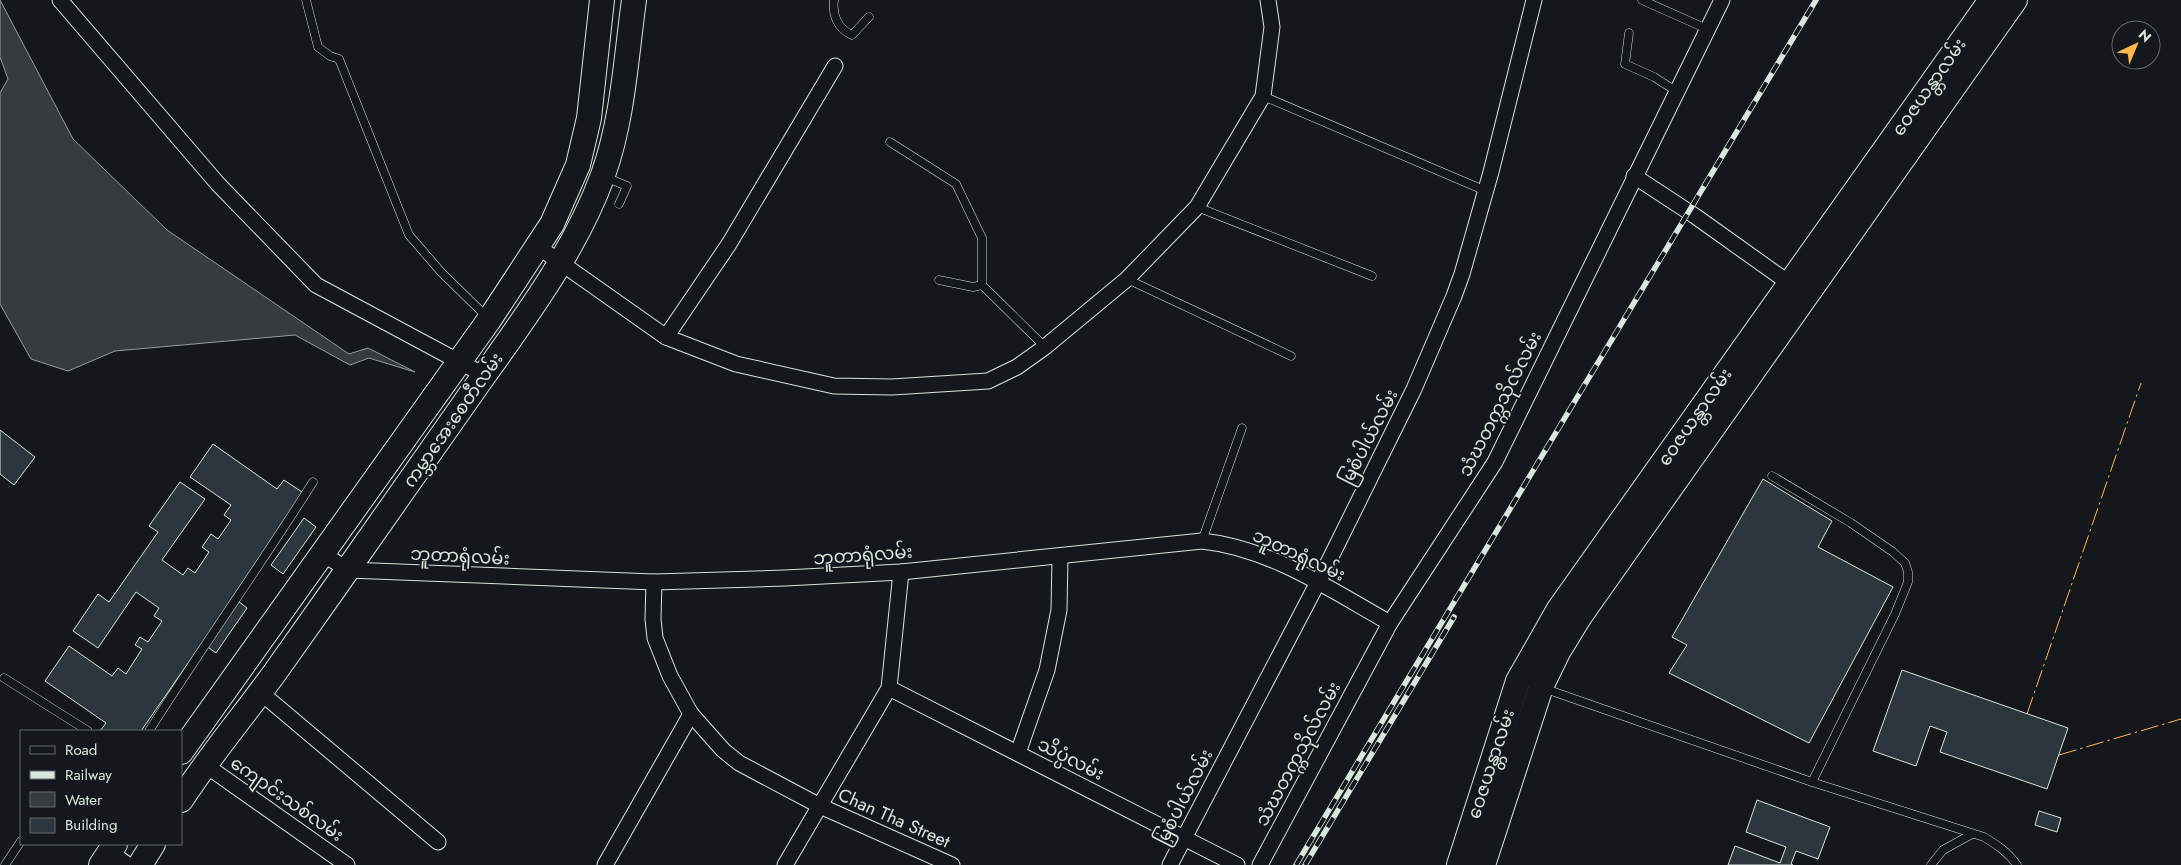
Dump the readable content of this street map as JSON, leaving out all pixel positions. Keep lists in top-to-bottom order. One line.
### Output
{"streets":{"main road":["ဝေဇယန္တာလမ်း","ကမ္ဘာအေးစေတီလမ်း"],"street":["သံဃတက္ကသိုလ်လမ်း","မြစံပါယ်လမ်း","ဘူတာရုံလမ်း","သိပ္ပံလမ်း","ကျောင်းသစ်လမ်း","Chan Tha Street"]},"crossings":[["သံဃတက္ကသိုလ်လမ်း","ဘူတာရုံလမ်း"],["ကမ္ဘာအေးစေတီလမ်း","ဘူတာရုံလမ်း"],["ကမ္ဘာအေးစေတီလမ်း","ကျောင်းသစ်လမ်း"],["မြစံပါယ်လမ်း","ဘူတာရုံလမ်း"],["မြစံပါယ်လမ်း","သိပ္ပံလမ်း"],["ဘူတာရုံလမ်း","Chan Tha Street"]],"legend":["Road","Railway","Water","Building"],"north":"top right"}
